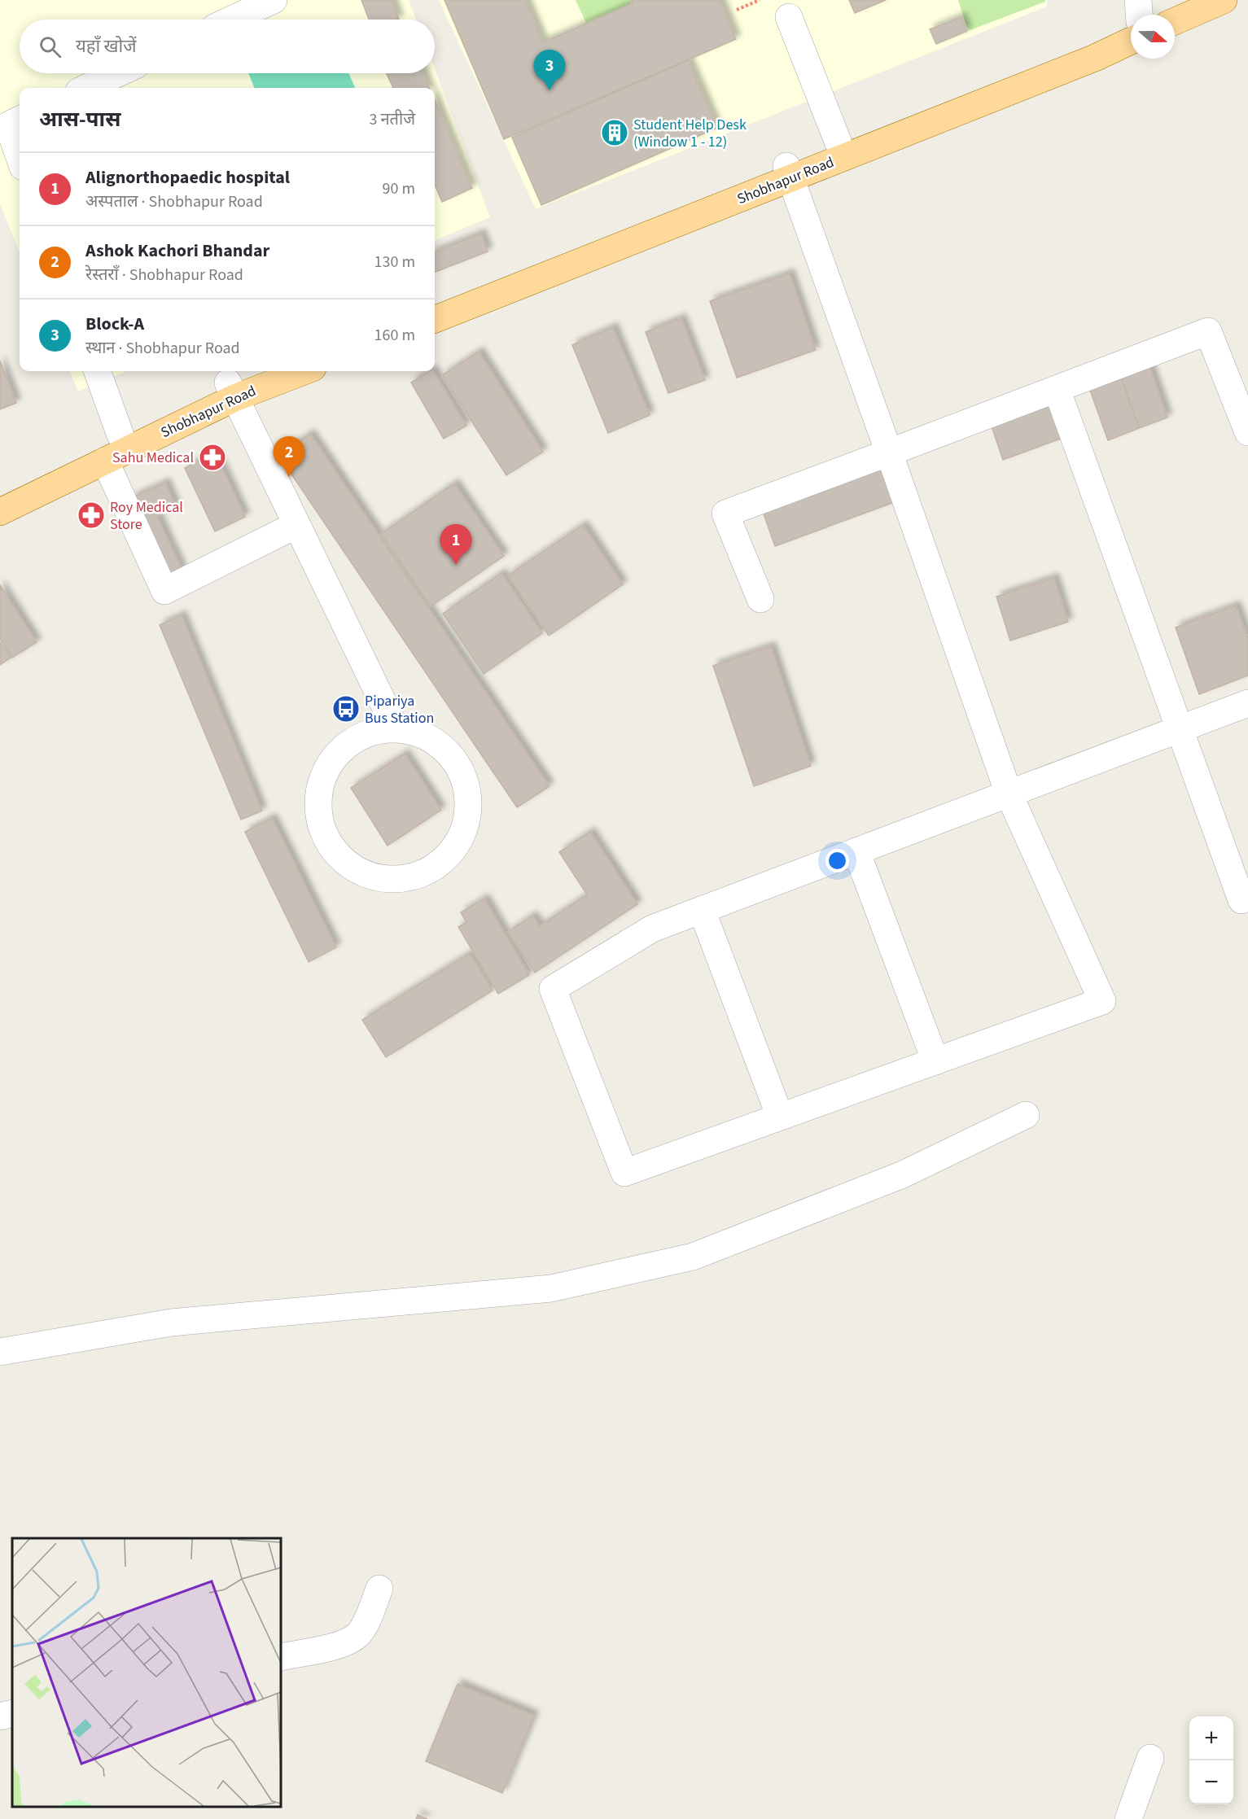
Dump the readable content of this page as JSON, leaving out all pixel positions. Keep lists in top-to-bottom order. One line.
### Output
{"streets":{"main road":["Shobhapur Road"]},"places":{"building":["Student Help Desk (Window 1 - 12)"],"pharmacy":["Sahu Medical","Roy Medical Store"],"bus stop":["Pipariya Bus Station"]},"north":"right","page":{"search":"यहाँ खोजें","pins":["3","2","1"],"heading":["आस-पास","3 नतीजे"],"list":[{"mark":"1","name":"Alignorthopaedic hospital","note":"अस्पताल · Shobhapur Road","value":"90 m"},{"mark":"2","name":"Ashok Kachori Bhandar","note":"रेस्तराँ · Shobhapur Road","value":"130 m"},{"mark":"3","name":"Block-A","note":"स्थान · Shobhapur Road","value":"160 m"}],"map_buttons":["+","−"]}}
